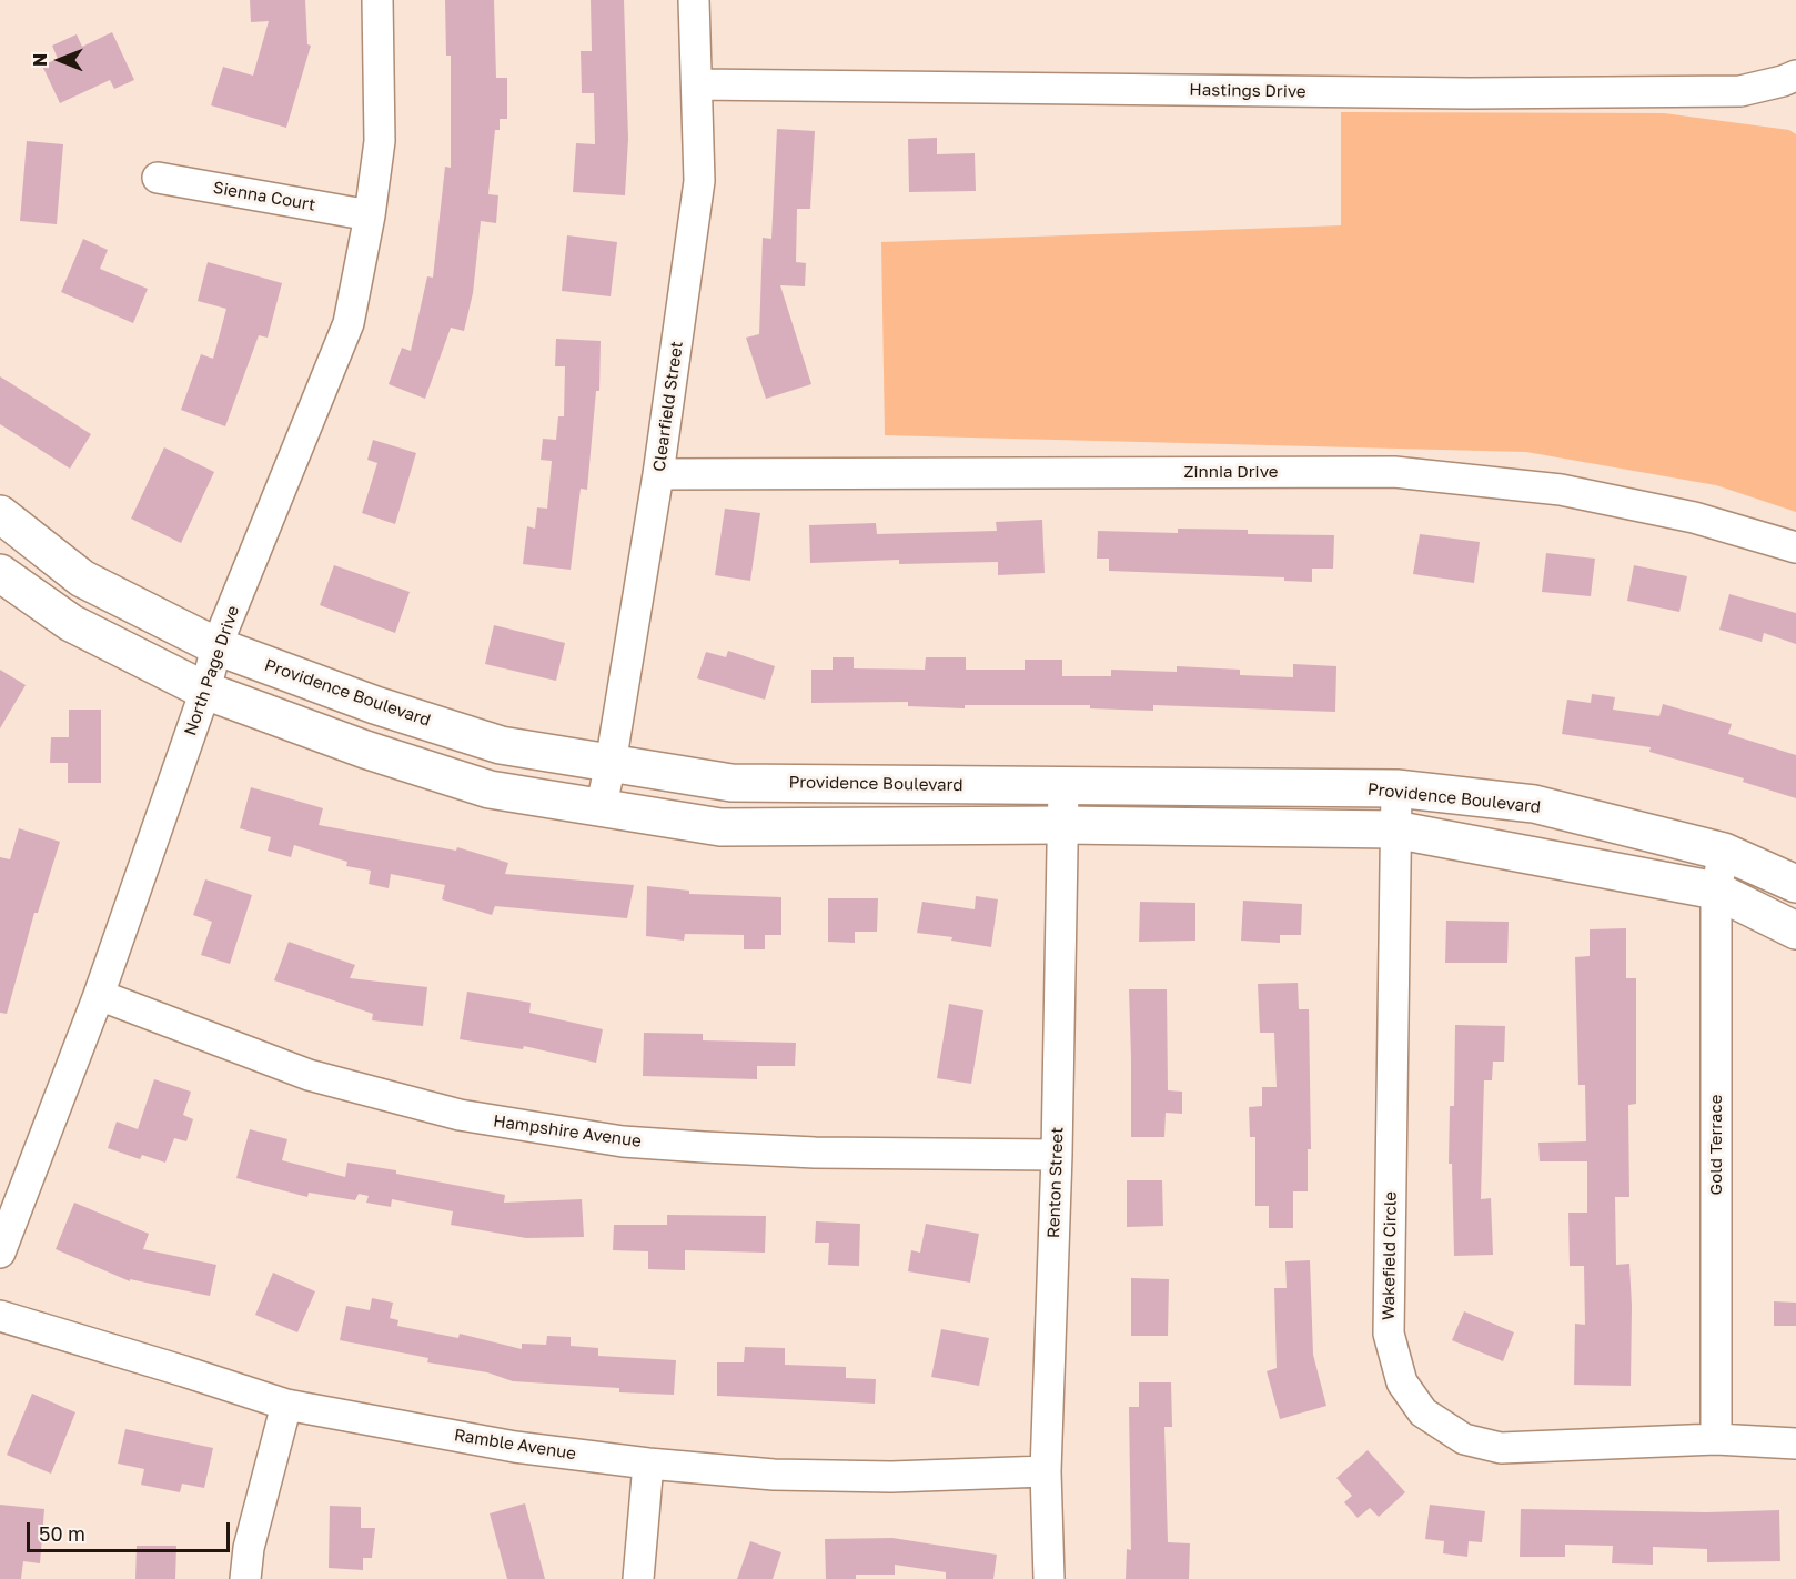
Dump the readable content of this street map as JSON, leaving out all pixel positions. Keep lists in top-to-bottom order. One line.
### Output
{"streets":{"main road":["Providence Boulevard"],"street":["Hastings Drive","Sienna Court","Clearfield Street","Zinnia Drive","North Page Drive","Hampshire Avenue","Gold Terrace","Renton Street","Wakefield Circle","Ramble Avenue"]},"crossings":[["Hastings Drive","Clearfield Street"],["Sienna Court","North Page Drive"],["Clearfield Street","Zinnia Drive"],["Clearfield Street","Providence Boulevard"],["North Page Drive","Providence Boulevard"],["North Page Drive","Hampshire Avenue"],["Providence Boulevard","Gold Terrace"],["Providence Boulevard","Renton Street"],["Providence Boulevard","Wakefield Circle"],["Hampshire Avenue","Renton Street"],["Gold Terrace","Wakefield Circle"],["Renton Street","Ramble Avenue"]],"scale_bar":"50 m","north":"left"}
